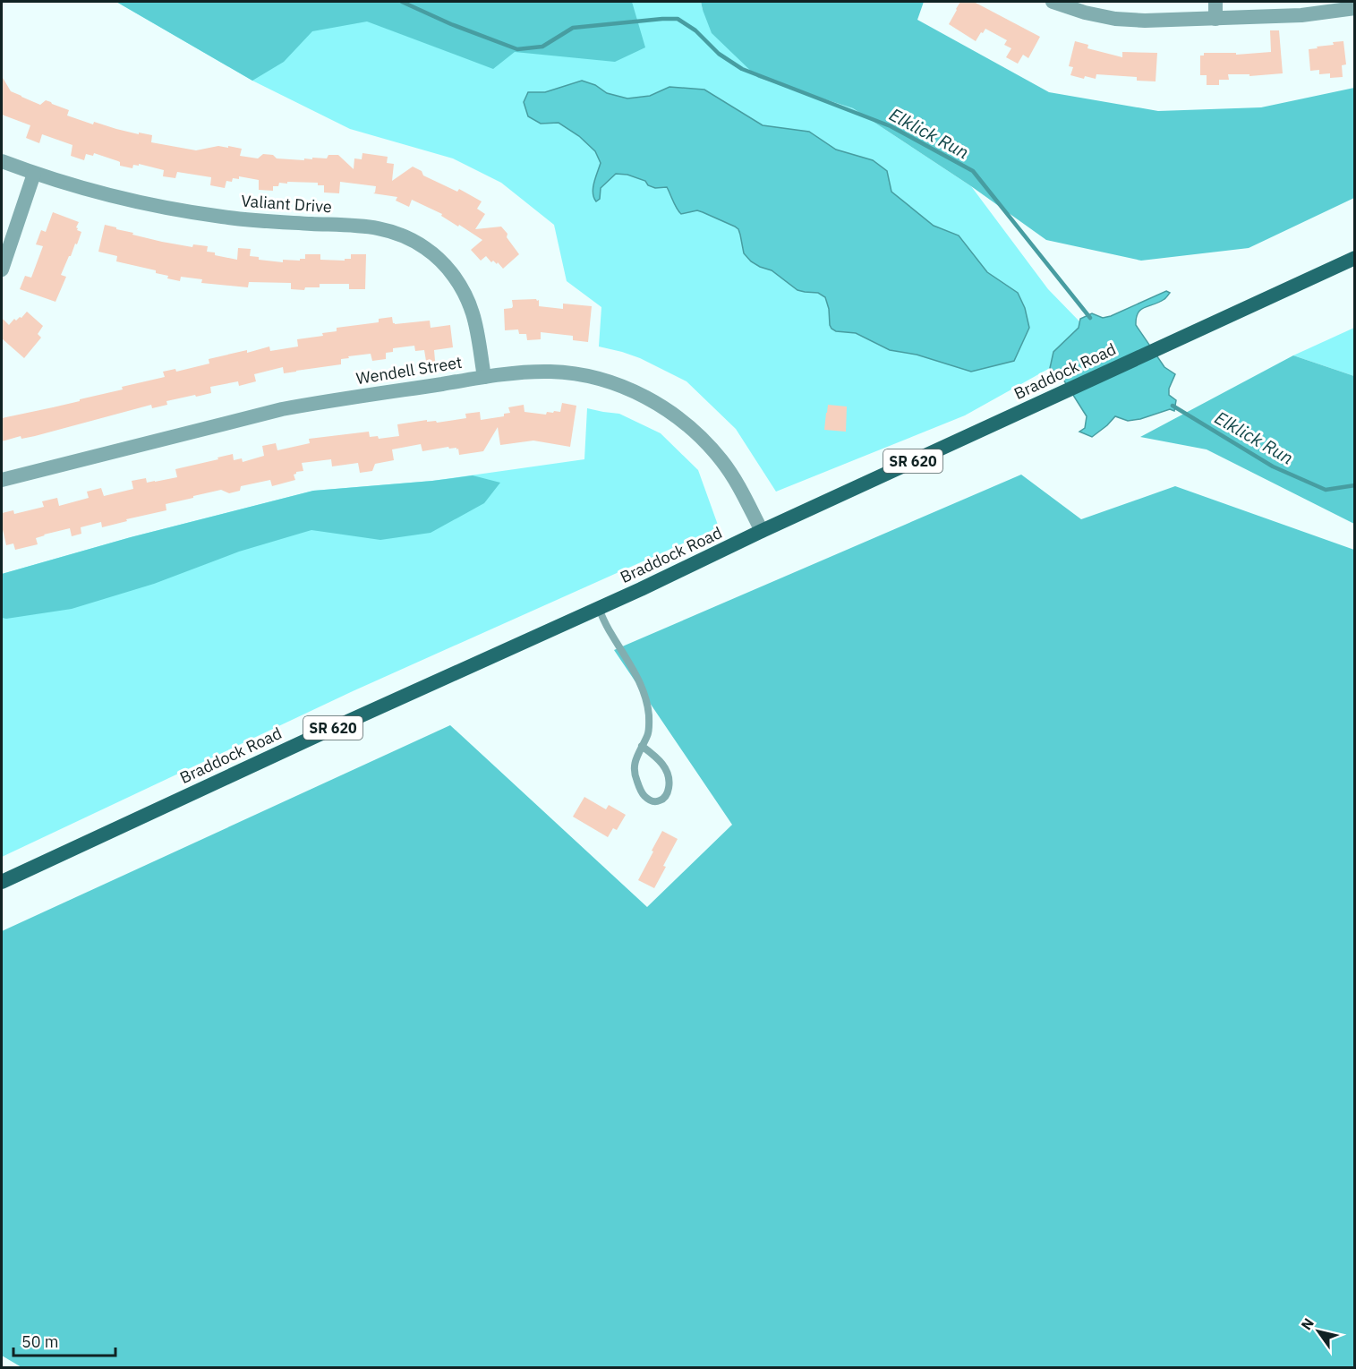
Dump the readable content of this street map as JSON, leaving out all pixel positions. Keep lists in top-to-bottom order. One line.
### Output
{"streets":{"main road":["Braddock Road","SR 620"],"street":["Valiant Drive","Wendell Street"]},"crossings":[["Valiant Drive","Wendell Street"],["Wendell Street","Braddock Road"]],"water":["Elklick Run"],"scale_bar":"50 m","north":"top left"}
